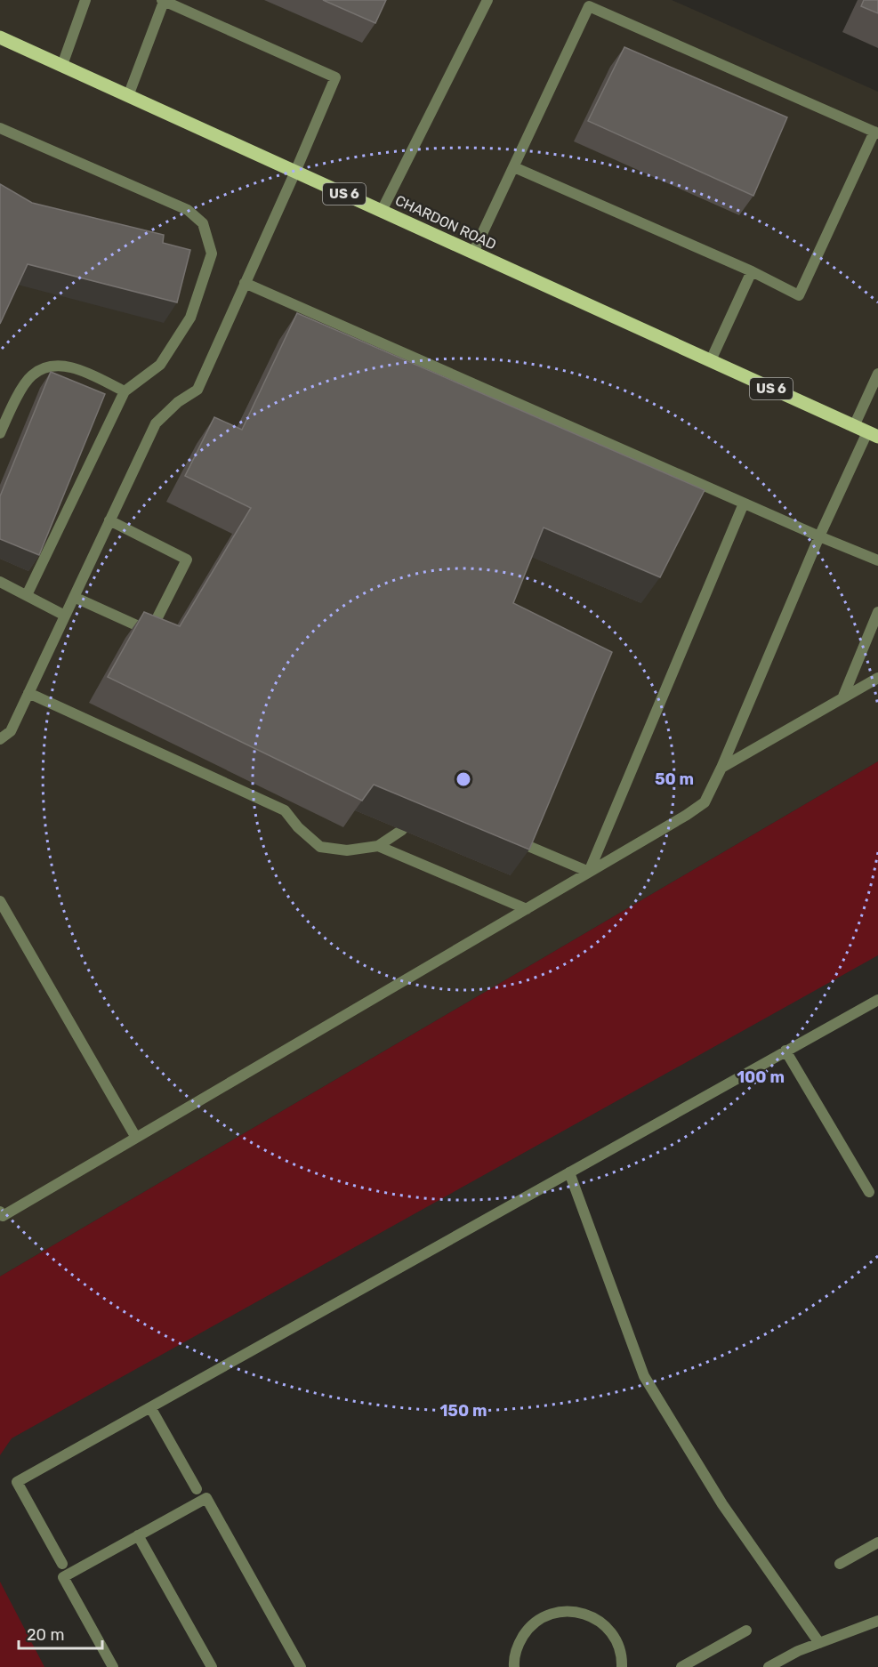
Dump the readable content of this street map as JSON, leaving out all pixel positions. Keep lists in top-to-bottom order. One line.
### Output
{"streets":{"main road":["US 6","CHARDON ROAD"]},"scale_bar":"20 m","rings":["50 m","100 m","150 m"]}
